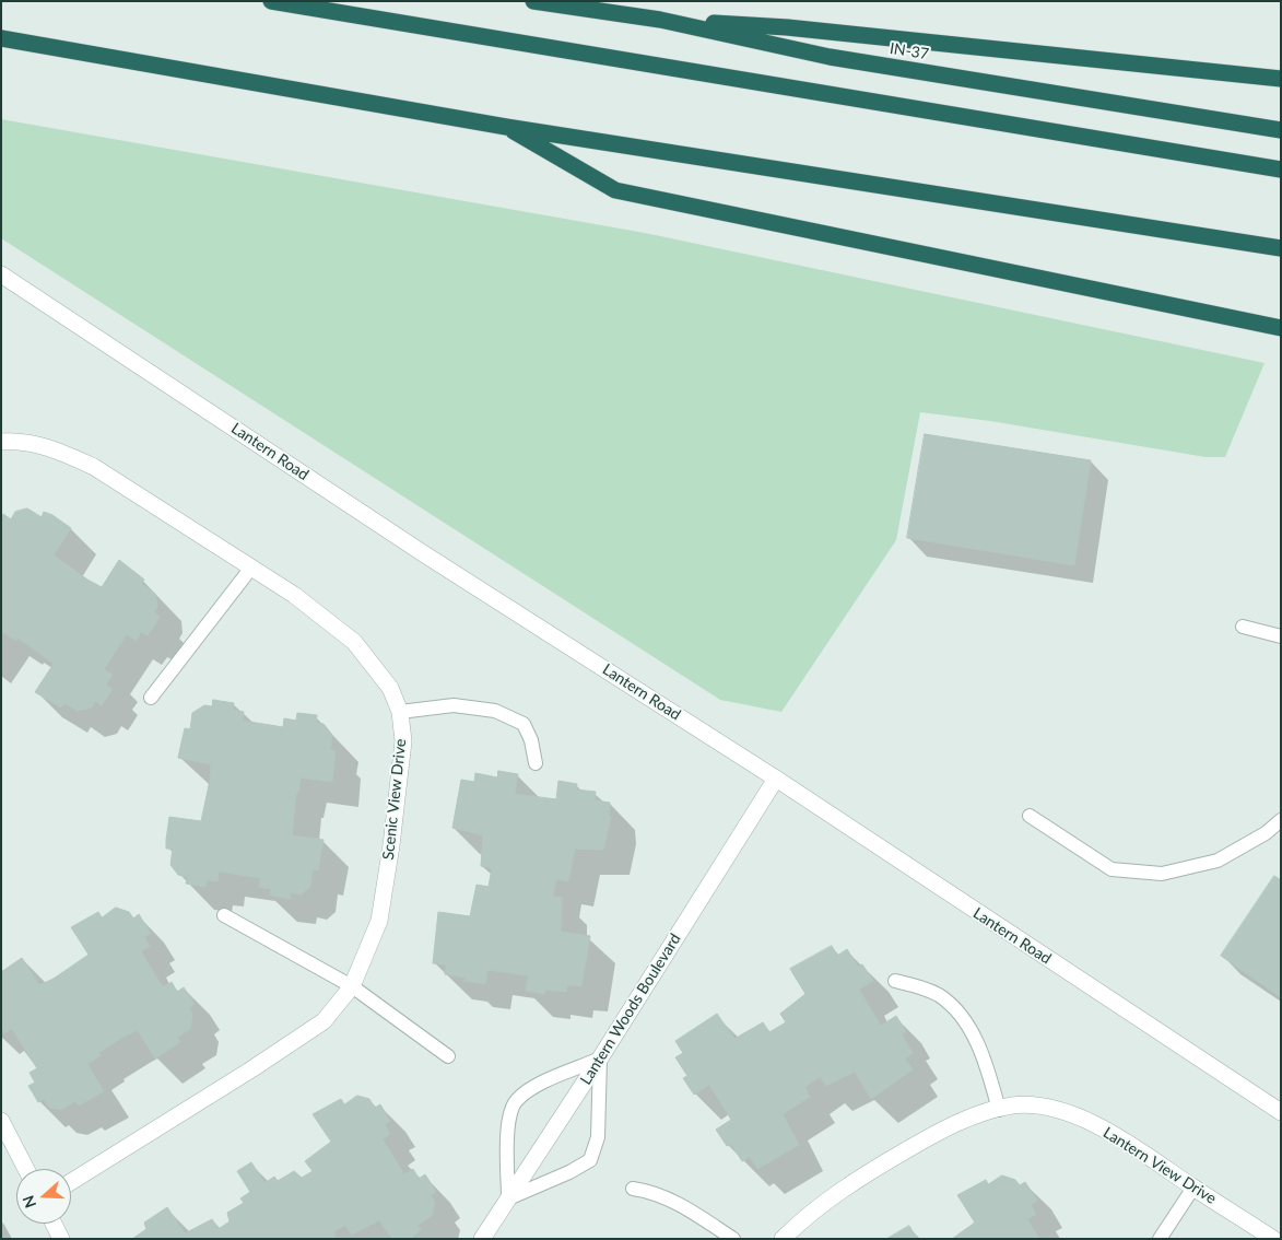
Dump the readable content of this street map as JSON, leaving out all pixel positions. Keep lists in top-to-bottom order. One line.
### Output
{"streets":{"highway":["IN-37"],"street":["Lantern Road","Scenic View Drive","Lantern Woods Boulevard","Lantern View Drive"]},"crossings":[["Lantern Road","Lantern Woods Boulevard"]],"north":"left"}
